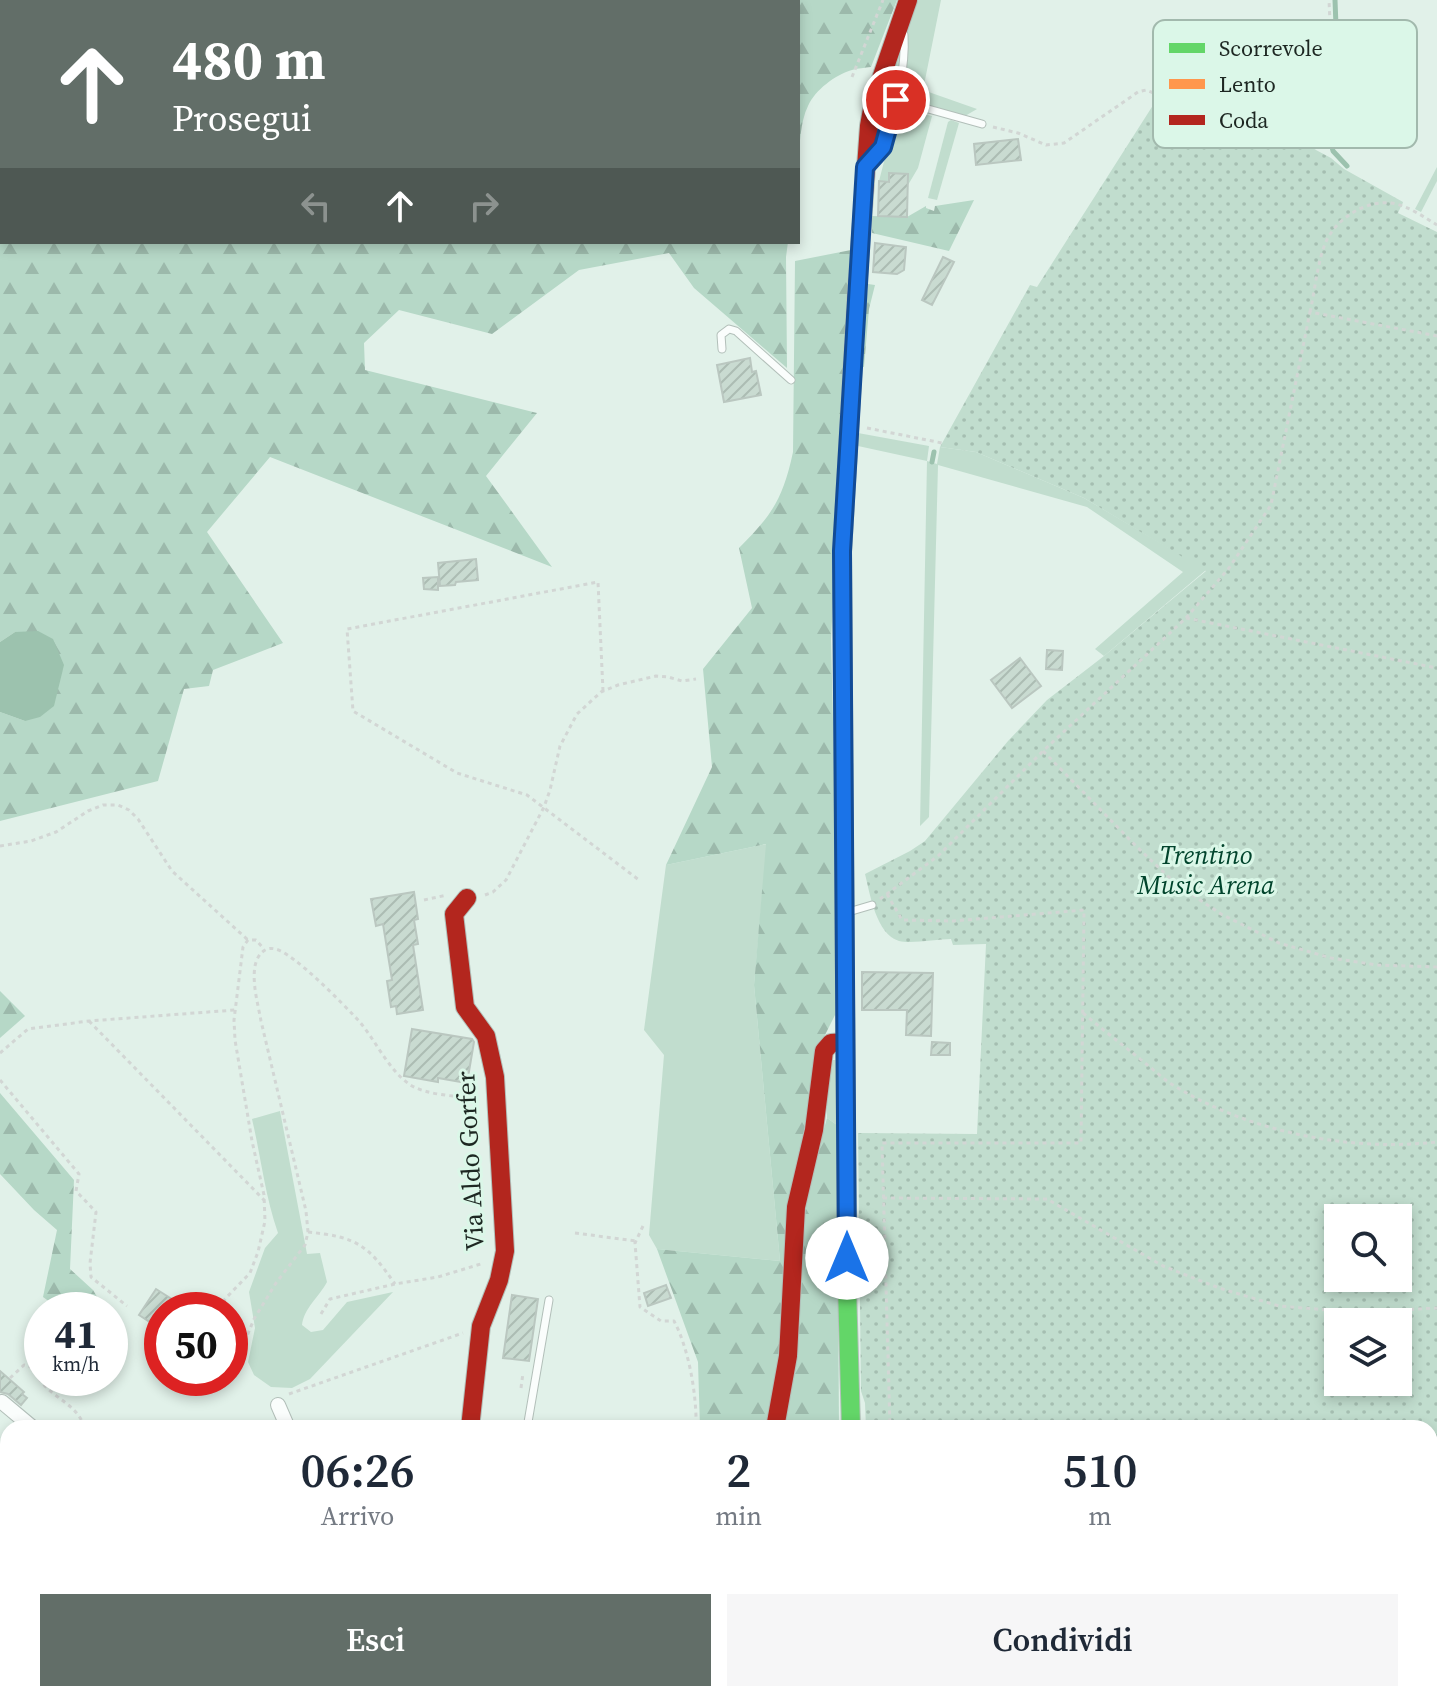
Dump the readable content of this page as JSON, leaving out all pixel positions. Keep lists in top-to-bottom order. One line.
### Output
{"streets":{"main road":["Via Aldo Gorfer"]},"parks":["Trentino Music Arena"],"legend":["Scorrevole","Lento","Coda"],"page":{"turn":["480 m","Prosegui"],"speed":"41 km/h","limit":"50","eta":["06:26","Arrivo","2","min","510","m"],"buttons":["Esci","Condividi"]}}
